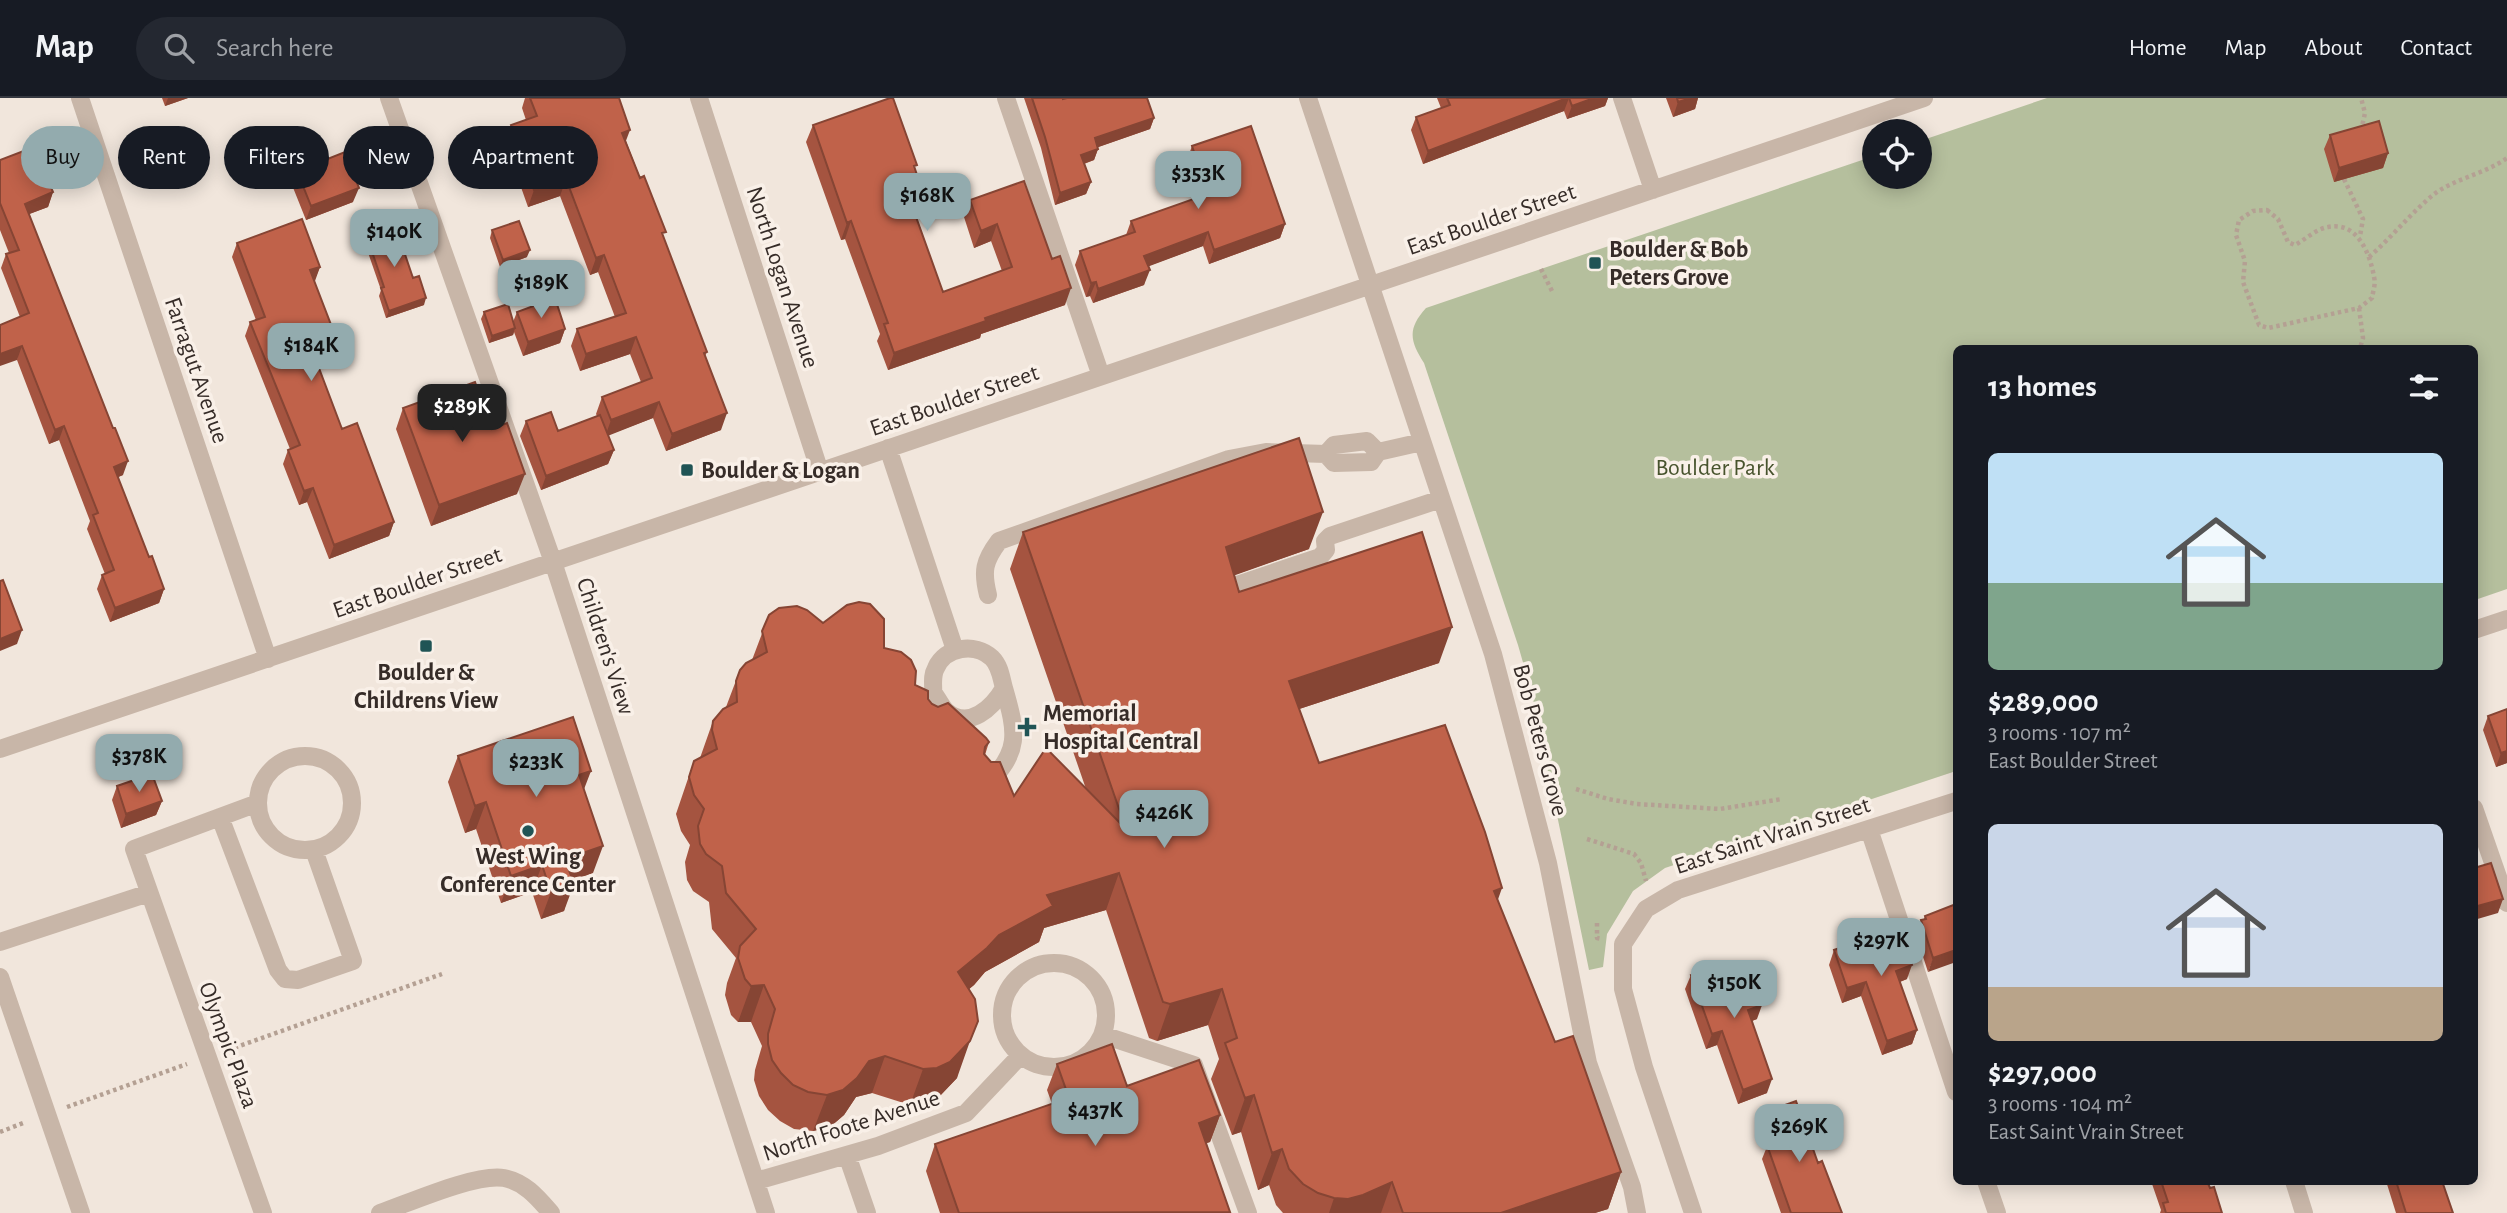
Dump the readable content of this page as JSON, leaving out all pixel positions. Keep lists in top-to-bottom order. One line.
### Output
{"streets":{"street":["East Boulder Street","North Logan Avenue","Farragut Avenue","Children's View","Bob Peters Grove","East Saint Vrain Street","Olympic Plaza","North Foote Avenue"]},"crossings":[["East Boulder Street","North Logan Avenue"],["East Boulder Street","Farragut Avenue"],["East Boulder Street","Children's View"],["East Boulder Street","Bob Peters Grove"],["Children's View","North Foote Avenue"]],"parks":["Boulder Park"],"places":{"transit":["Boulder & Bob Peters Grove","Boulder & Logan","Boulder & Childrens View"],"health":["Memorial Hospital Central"],"other":["West Wing Conference Center"]},"page":{"header":"Map","search":"Search here","nav":["Home","Map","About","Contact"],"chip":["Buy","Rent","Filters","New","Apartment"],"price":["$353K","$168K","$140K","$189K","$184K","$289K","$378K","$233K","$426K","$297K","$150K","$437K","$269K"],"heading":"13 homes","list":[{"name":"$289,000","note":"3 rooms · 107 m² · East Boulder Street"},{"name":"$297,000","note":"3 rooms · 104 m² · East Saint Vrain Street"}]}}
